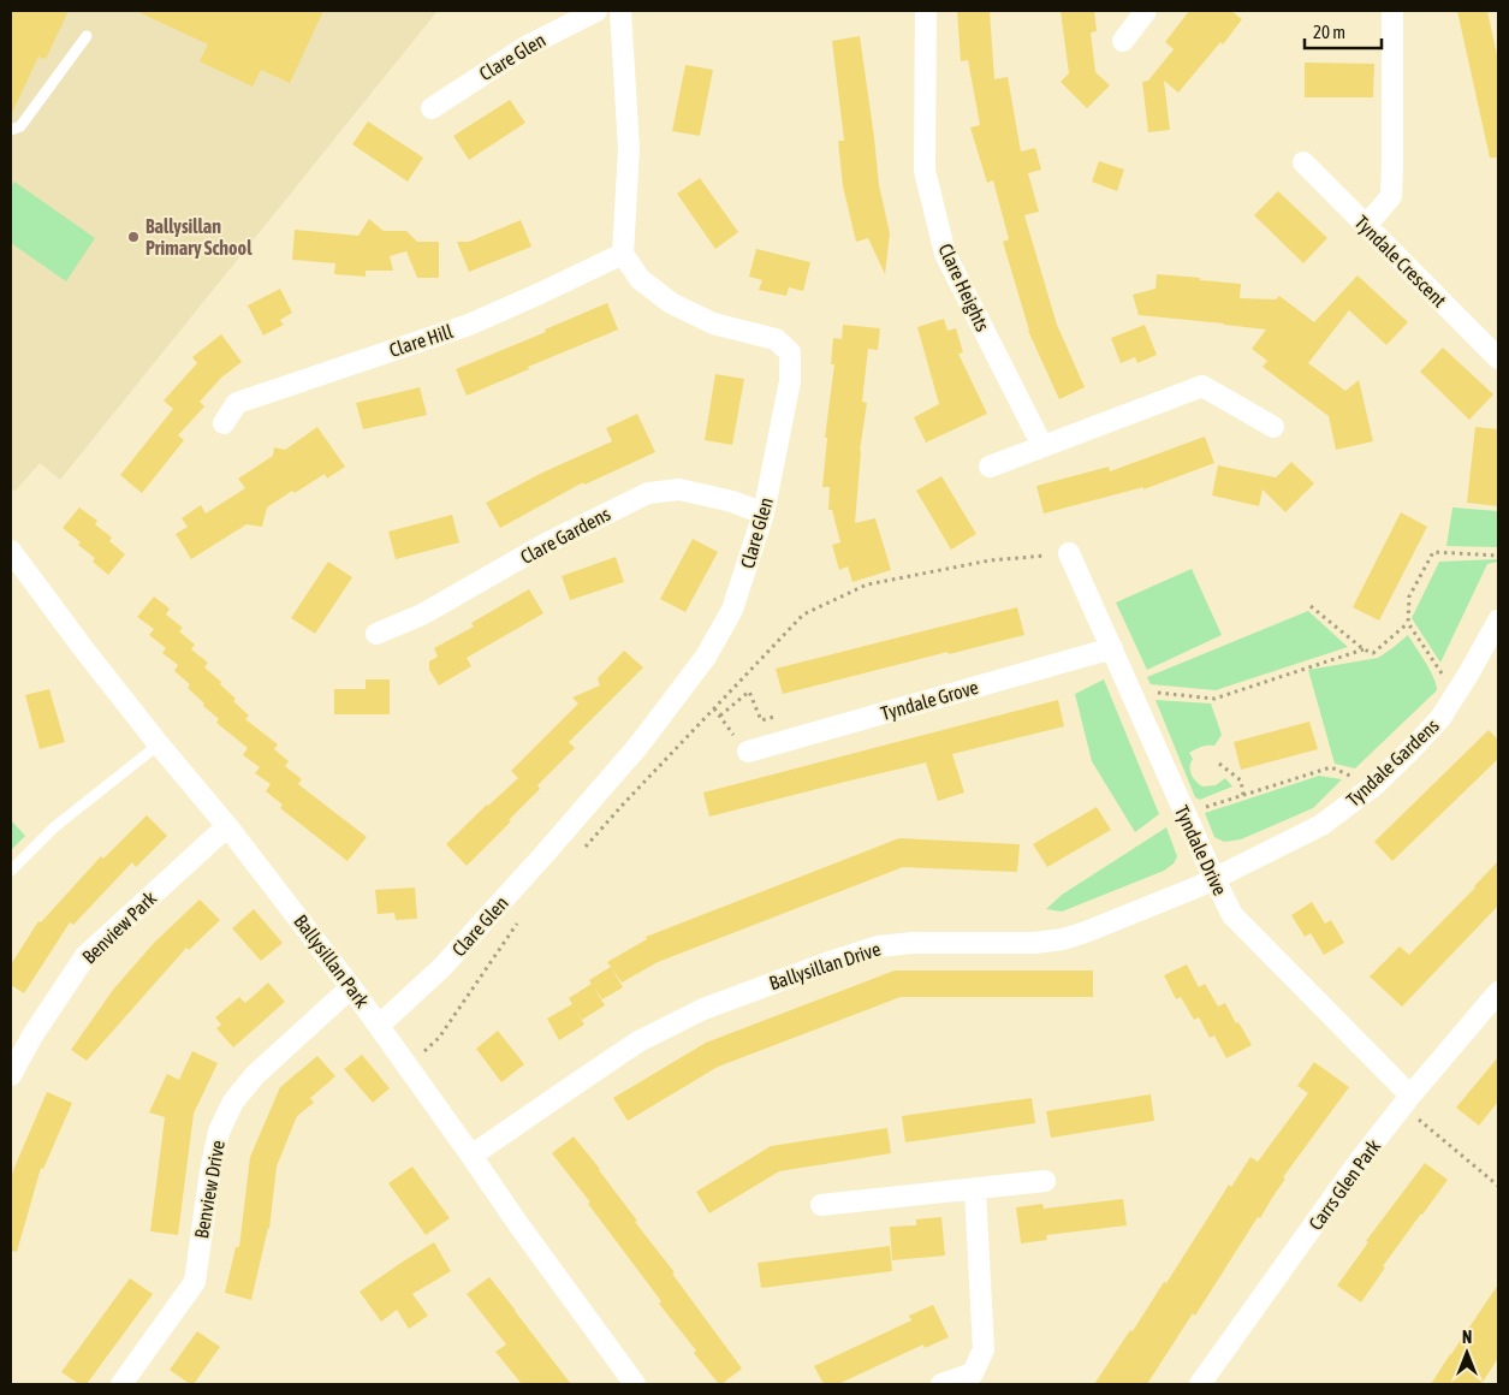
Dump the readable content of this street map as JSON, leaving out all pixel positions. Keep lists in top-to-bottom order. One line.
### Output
{"streets":{"street":["Clare Glen","Tyndale Crescent","Clare Heights","Clare Hill","Clare Gardens","Tyndale Grove","Tyndale Gardens","Tyndale Drive","Benview Park","Ballysillan Park","Ballysillan Drive","Carrs Glen Park","Benview Drive"]},"crossings":[["Clare Glen","Clare Hill"],["Clare Glen","Clare Gardens"],["Clare Glen","Ballysillan Park"],["Tyndale Grove","Tyndale Drive"],["Tyndale Gardens","Tyndale Drive"],["Tyndale Gardens","Ballysillan Drive"],["Tyndale Drive","Ballysillan Drive"],["Tyndale Drive","Carrs Glen Park"],["Benview Park","Ballysillan Park"],["Ballysillan Park","Ballysillan Drive"],["Ballysillan Park","Benview Drive"]],"places":["Ballysillan Primary School"],"scale_bar":"20 m","north":"top"}
